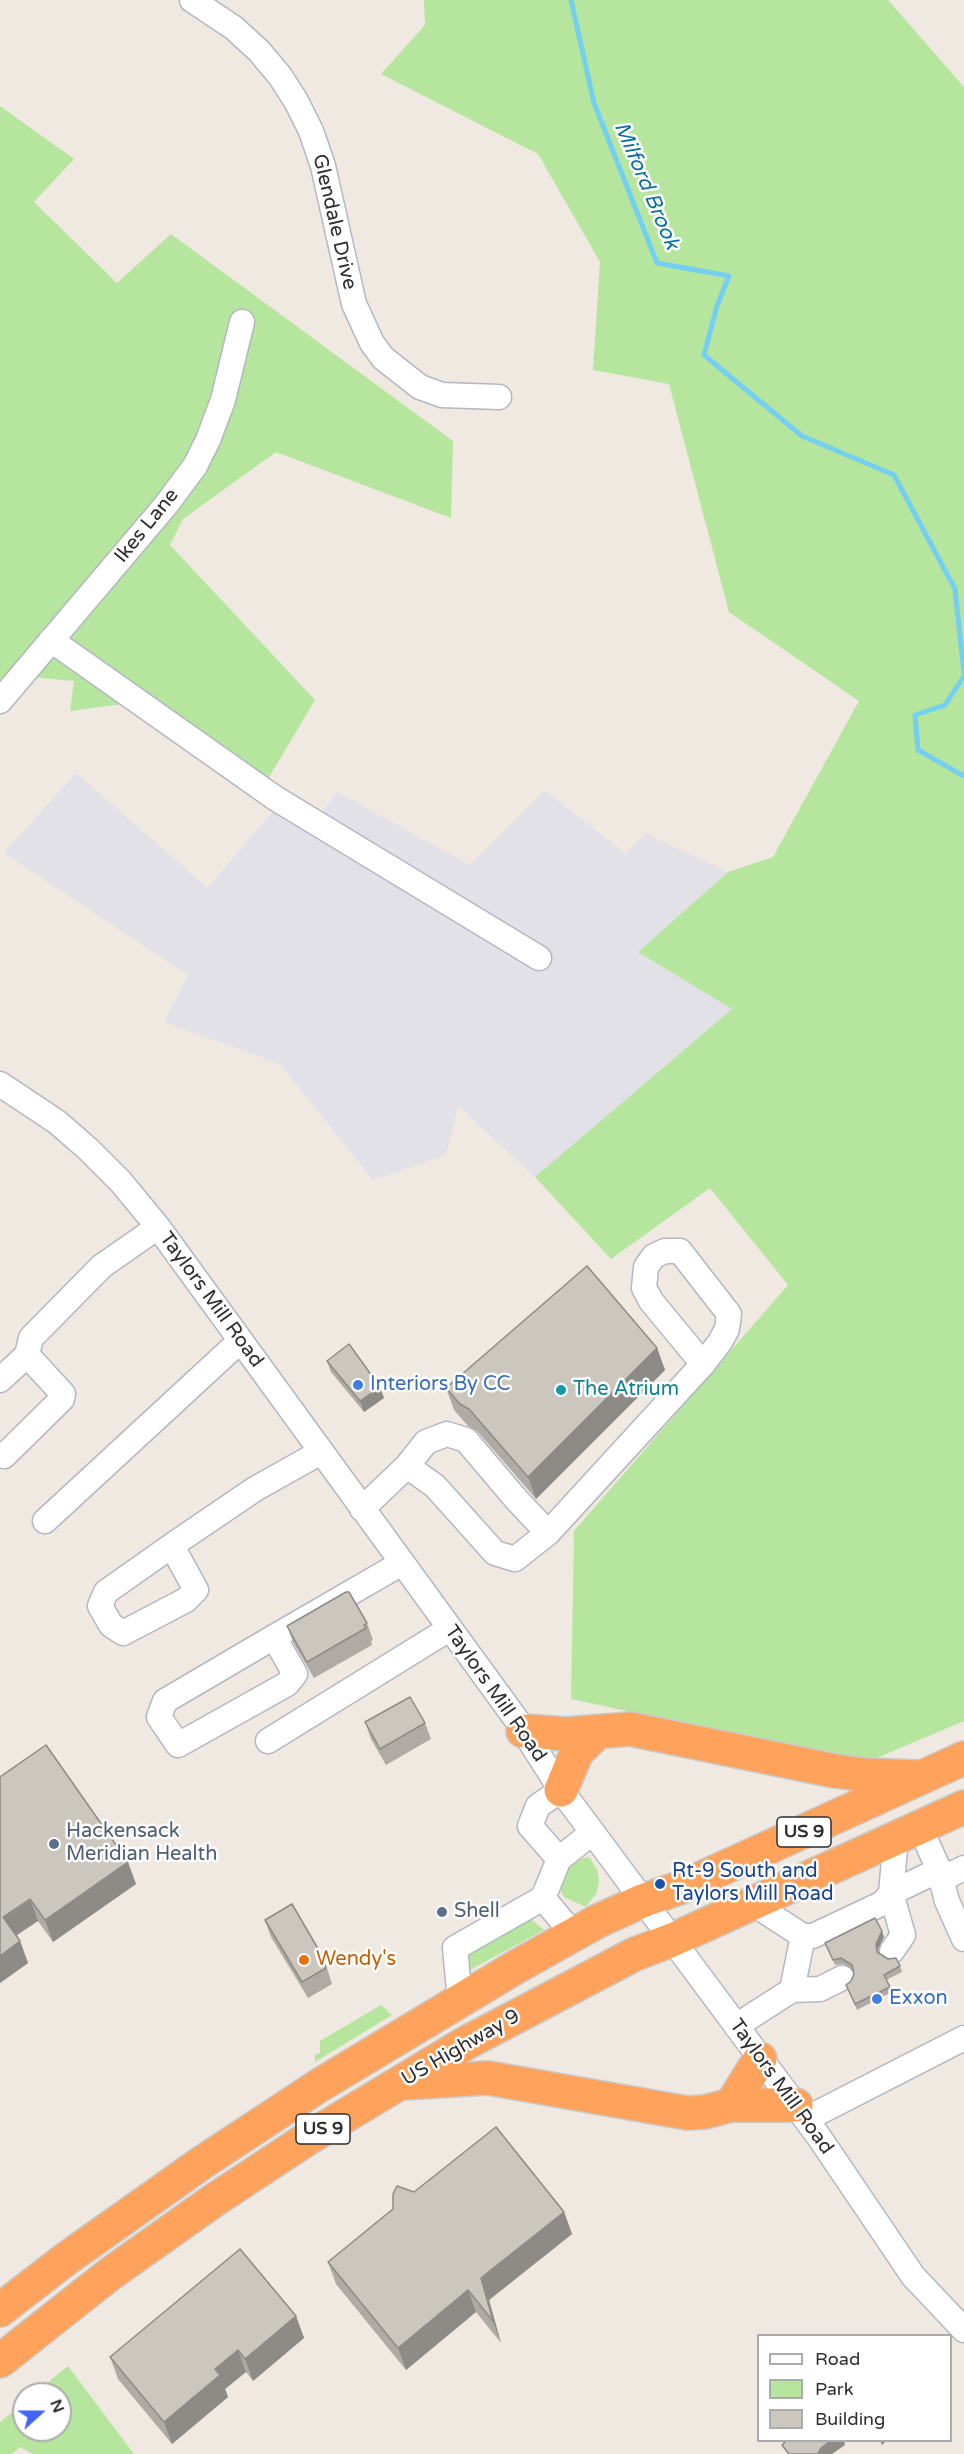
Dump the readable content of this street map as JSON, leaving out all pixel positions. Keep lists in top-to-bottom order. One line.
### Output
{"streets":{"highway":["US 9","US Highway 9"],"street":["Glendale Drive","Ikes Lane","Taylors Mill Road"]},"crossings":[["Taylors Mill Road","US Highway 9"]],"water":["Milford Brook"],"places":["Interiors By CC","The Atrium","Hackensack Meridian Health","Rt-9 South and Taylors Mill Road","Shell","Wendy's","Exxon"],"legend":["Road","Park","Building"],"north":"right"}
